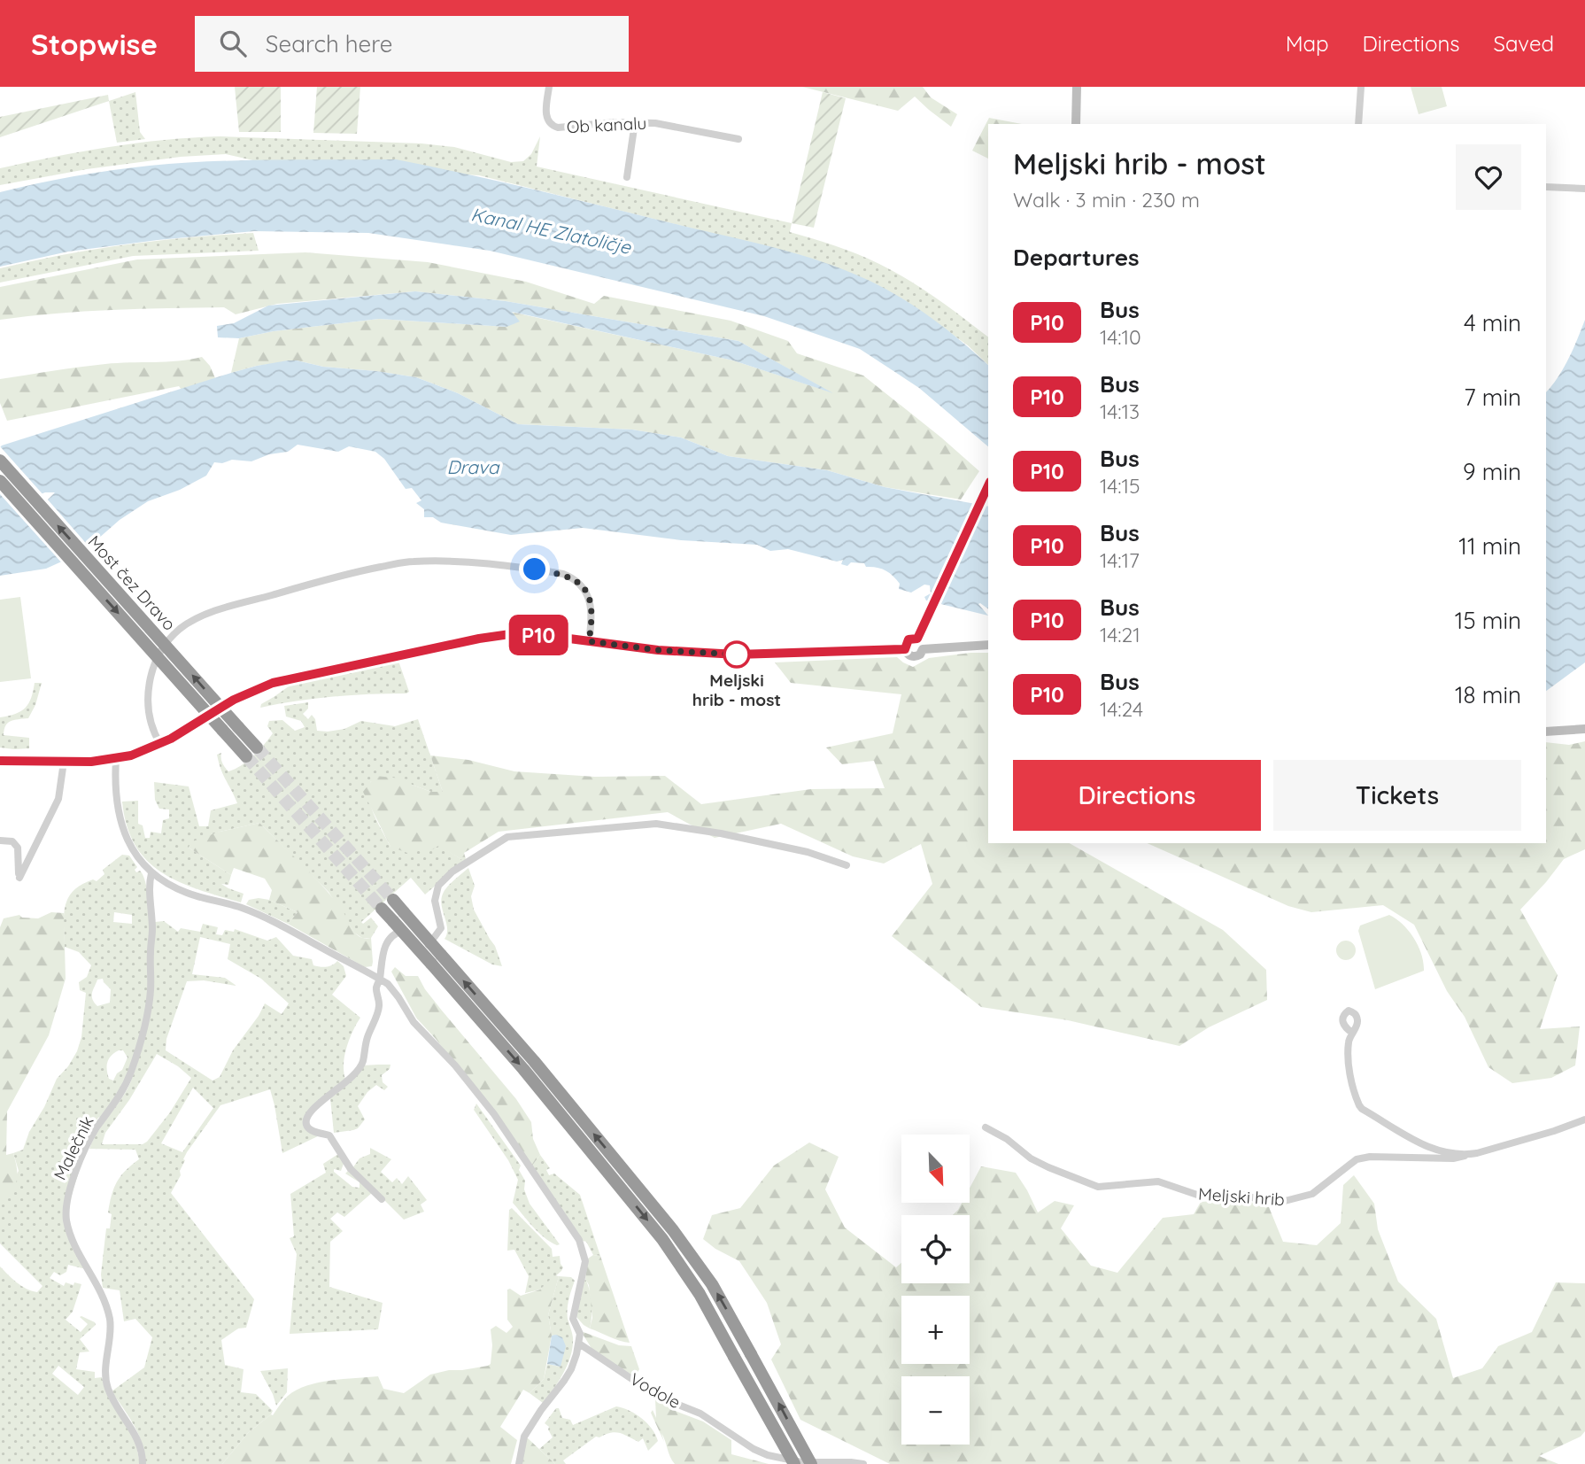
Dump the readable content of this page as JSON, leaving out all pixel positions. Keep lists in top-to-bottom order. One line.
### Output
{"streets":{"highway":["Most čez Dravo"],"street":["Ob kanalu","Malečnik","Meljski hrib","Vodole"]},"water":["Kanal HE Zlatoličje","Drava"],"places":["Meljski hrib - most"],"lines":["bus line P10"],"north":"bottom right","page":{"header":"Stopwise","search":"Search here","nav":["Map","Directions","Saved"],"on_map":"P10","heading":[["Meljski hrib - most","Walk · 3 min · 230 m"],"Departures"],"list":[{"mark":"P10","name":"Bus","note":"14:10","value":"4 min"},{"mark":"P10","name":"Bus","note":"14:13","value":"7 min"},{"mark":"P10","name":"Bus","note":"14:15","value":"9 min"},{"mark":"P10","name":"Bus","note":"14:17","value":"11 min"},{"mark":"P10","name":"Bus","note":"14:21","value":"15 min"},{"mark":"P10","name":"Bus","note":"14:24","value":"18 min"}],"buttons":["Directions","Tickets"],"map_buttons":["+","−"]}}
